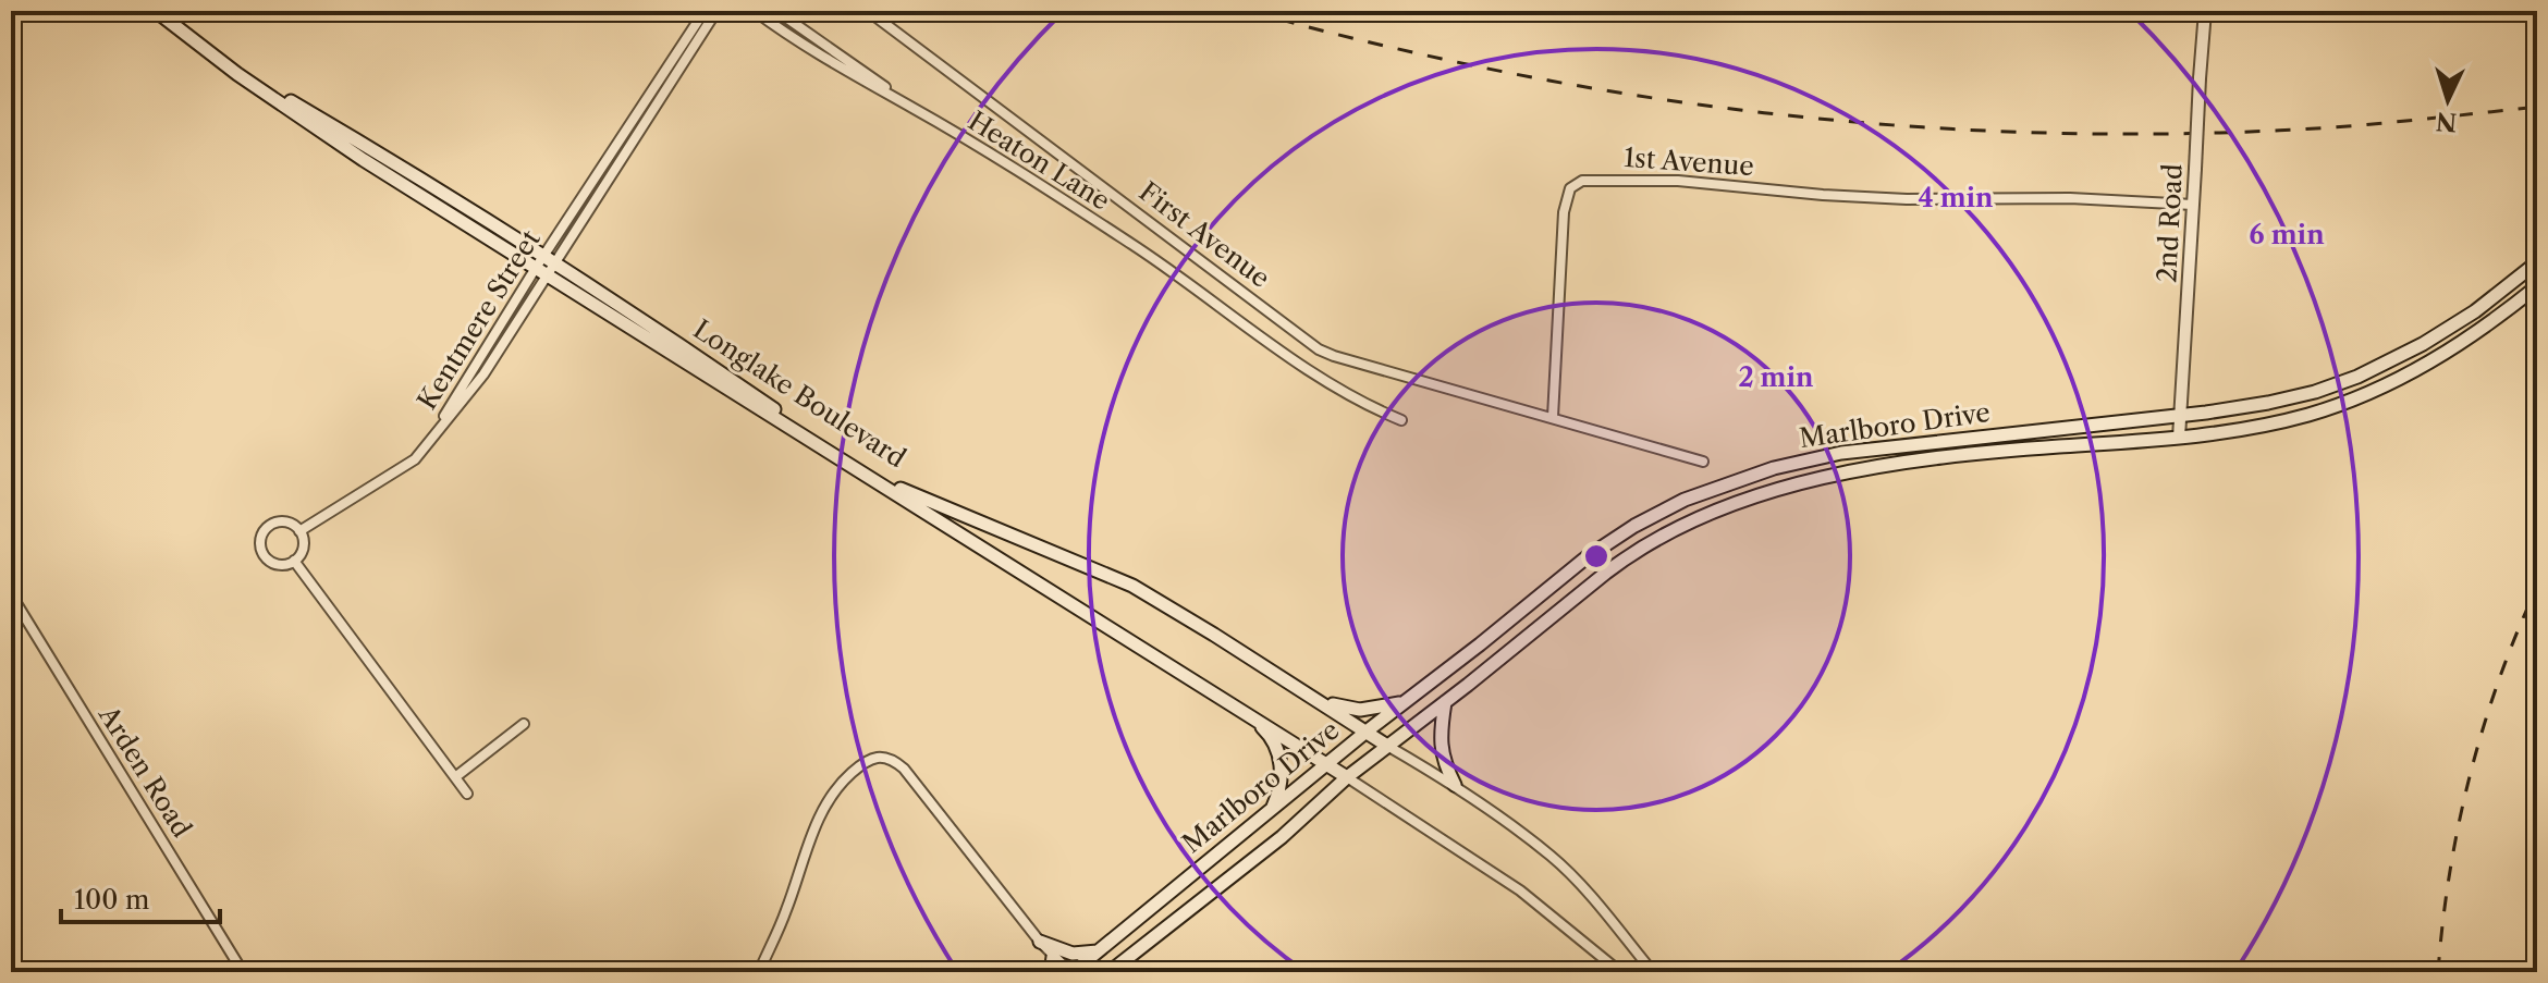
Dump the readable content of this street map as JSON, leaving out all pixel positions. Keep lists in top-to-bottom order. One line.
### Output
{"streets":{"main road":["Longlake Boulevard","Marlboro Drive"],"street":["Heaton Lane","1st Avenue","2nd Road","First Avenue","Kentmere Street","Arden Road"]},"crossings":[["1st Avenue","2nd Road"],["1st Avenue","First Avenue"],["2nd Road","Marlboro Drive"],["Kentmere Street","Longlake Boulevard"],["Longlake Boulevard","Marlboro Drive"]],"scale_bar":"100 m","north":"bottom","rings":["4 min","6 min","2 min"]}
